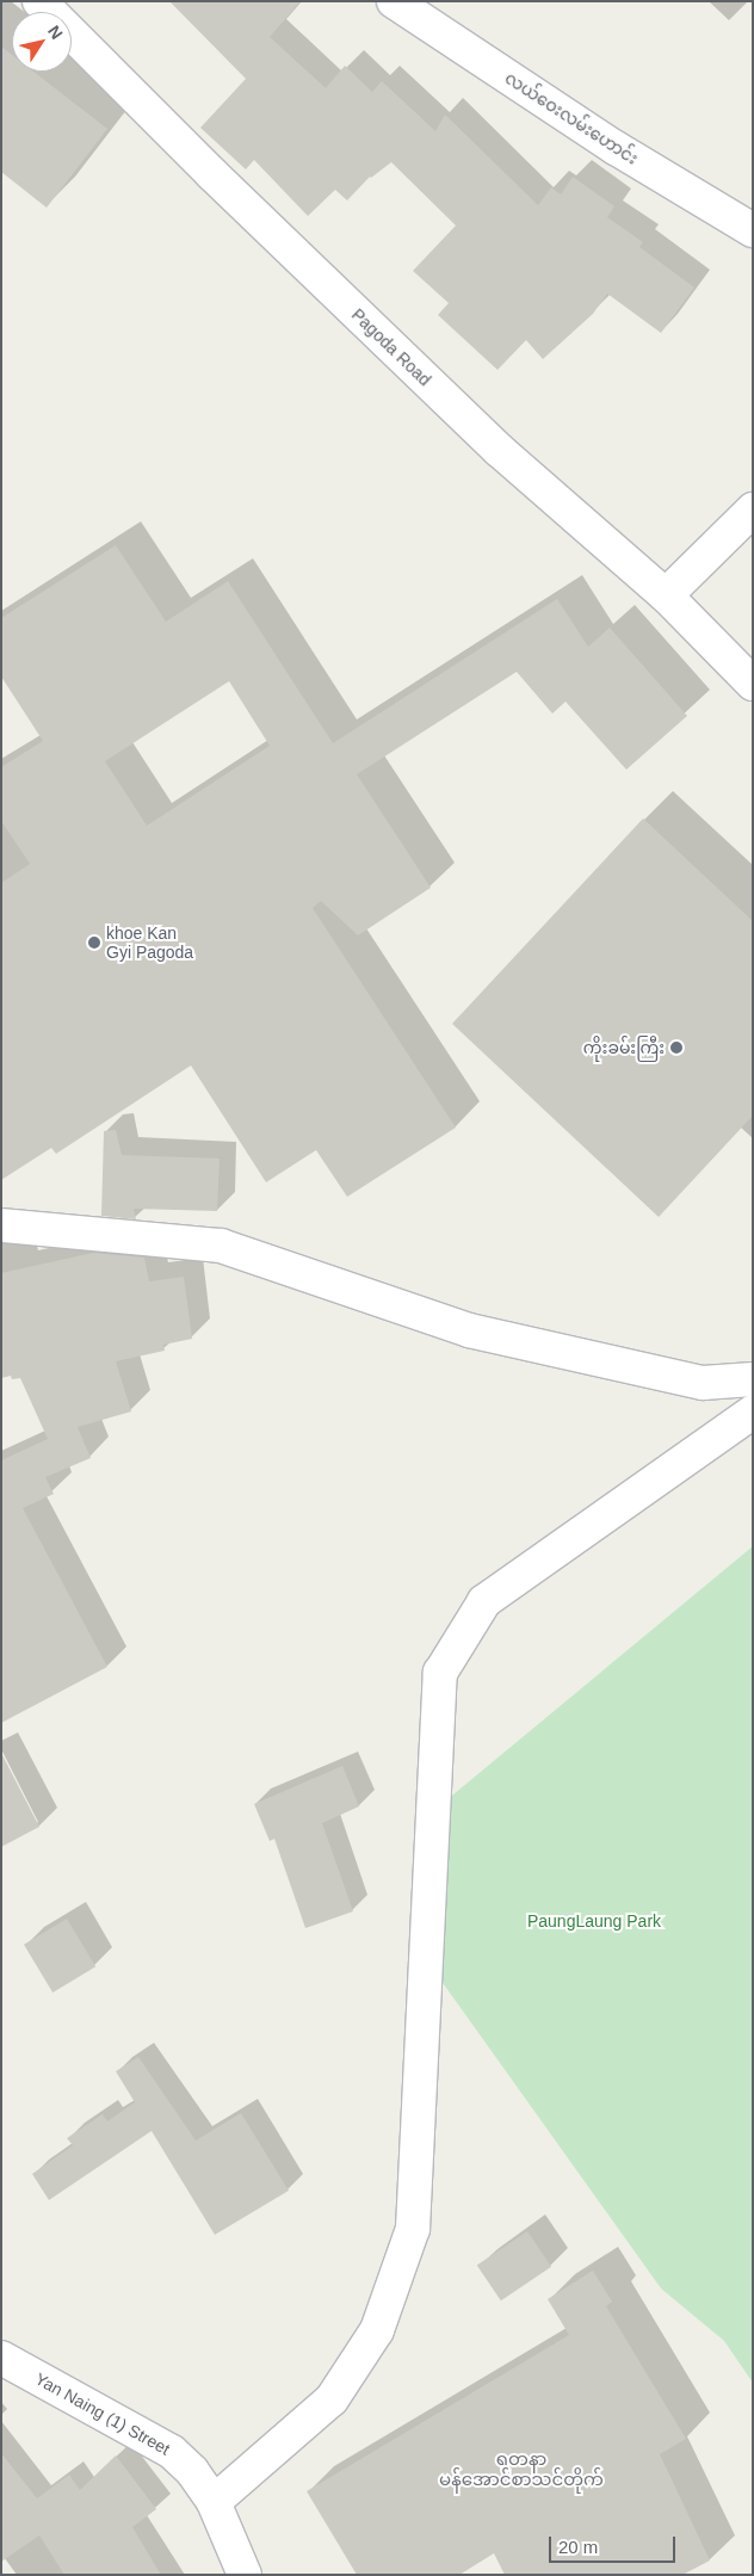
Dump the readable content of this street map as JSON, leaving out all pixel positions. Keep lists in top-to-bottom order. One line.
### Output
{"streets":{"street":["လယ်ဝေးလမ်းဟောင်း","Pagoda Road","Yan Naing (1) Street"]},"districts":["ရတနာ မန်အောင်စာသင်တိုက်"],"parks":["PaungLaung Park"],"places":["khoe Kan Gyi Pagoda","ကိုးခမ်းကြီး"],"scale_bar":"20 m","north":"top right"}
